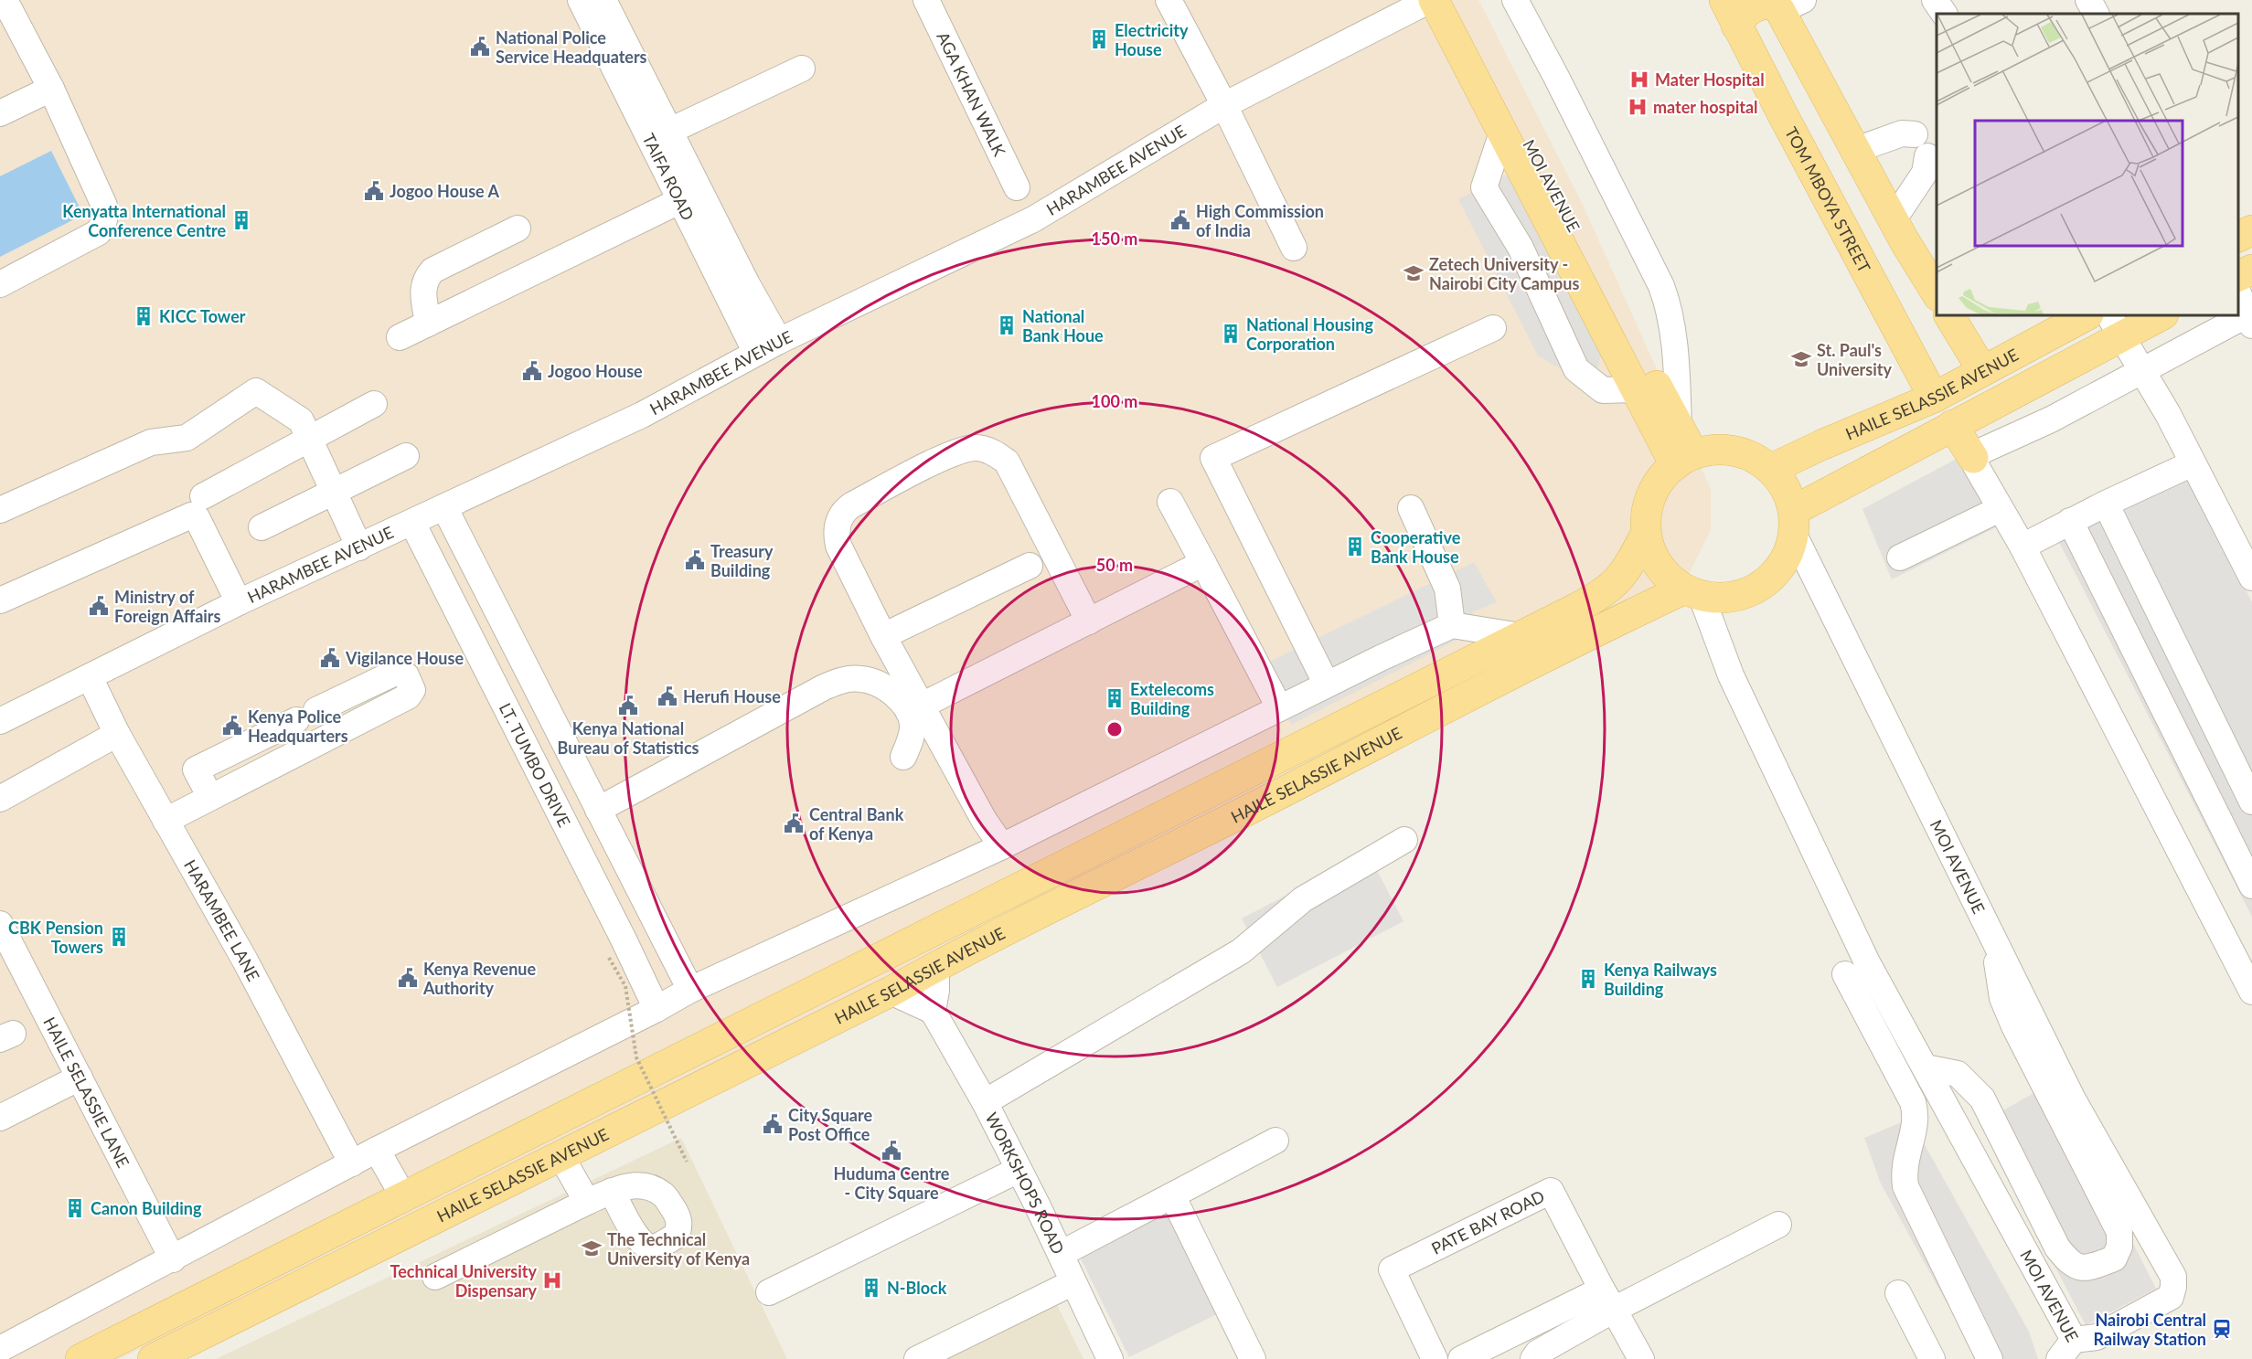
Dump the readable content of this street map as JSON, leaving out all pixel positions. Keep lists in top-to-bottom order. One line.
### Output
{"streets":{"main road":["MOI AVENUE","TOM MBOYA STREET","HAILE SELASSIE AVENUE"],"street":["AGA KHAN WALK","HARAMBEE AVENUE","TAIFA ROAD","LT. TUMBO DRIVE","HARAMBEE LANE","HAILE SELASSIE LANE","WORKSHOPS ROAD","PATE BAY ROAD"]},"crossings":[["HARAMBEE AVENUE","TAIFA ROAD"],["HARAMBEE AVENUE","MOI AVENUE"],["HARAMBEE AVENUE","LT. TUMBO DRIVE"],["HARAMBEE AVENUE","HARAMBEE LANE"],["MOI AVENUE","HAILE SELASSIE AVENUE"],["TOM MBOYA STREET","HAILE SELASSIE AVENUE"]],"places":{"building":["Electricity House","Kenyatta International Conference Centre","KICC Tower","National Bank Houe","National Housing Corporation","Cooperative Bank House","Extelecoms Building","CBK Pension Towers","Kenya Railways Building","Canon Building","N-Block"],"public building":["National Police Service Headquaters","Jogoo House A","High Commission of India","Jogoo House","Treasury Building","Ministry of Foreign Affairs","Vigilance House","Herufi House","Kenya National Bureau of Statistics","Kenya Police Headquarters","Central Bank of Kenya","Kenya Revenue Authority","City Square Post Office","Huduma Centre - City Square"],"hospital":["Mater Hospital","mater hospital","Technical University Dispensary"],"school or university":["Zetech University - Nairobi City Campus","St. Paul's University","The Technical University of Kenya"],"station":["Nairobi Central Railway Station"]},"rings":["150 m","100 m","50 m"]}
